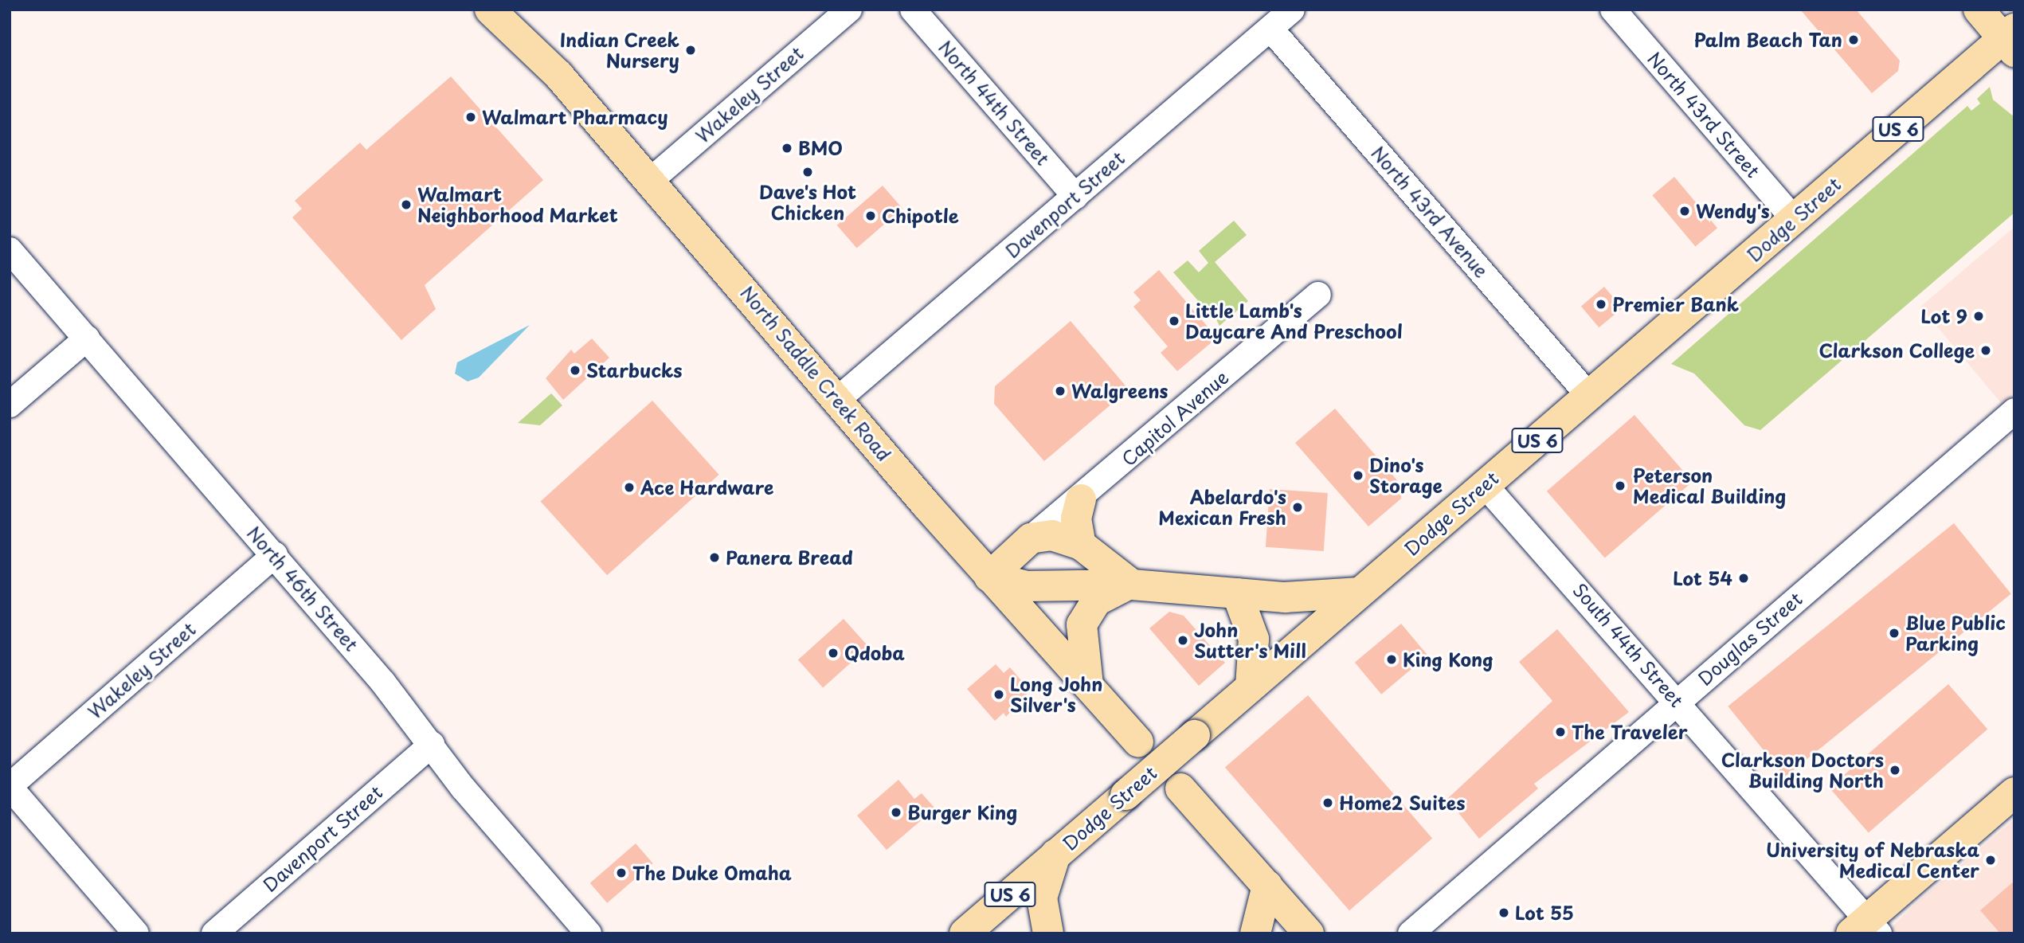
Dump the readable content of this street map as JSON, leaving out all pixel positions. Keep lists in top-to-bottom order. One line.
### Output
{"streets":{"main road":["US 6","Dodge Street","North Saddle Creek Road"],"street":["Wakeley Street","North 44th Street","North 43rd Street","Davenport Street","North 43rd Avenue","Capitol Avenue","North 46th Street","Douglas Street","South 44th Street"]},"crossings":[["Wakeley Street","North Saddle Creek Road"],["Wakeley Street","North 46th Street"],["North 44th Street","Davenport Street"],["North 43rd Street","Dodge Street"],["Davenport Street","North 43rd Avenue"],["Davenport Street","North Saddle Creek Road"],["Davenport Street","North 46th Street"],["North 43rd Avenue","Dodge Street"],["Dodge Street","South 44th Street"],["Douglas Street","South 44th Street"]],"places":["Palm Beach Tan","Indian Creek Nursery","Walmart Pharmacy","BMO","Dave's Hot Chicken","Walmart Neighborhood Market","Wendy's","Chipotle","Premier Bank","Lot 9","Little Lamb's Daycare And Preschool","Clarkson College","Starbucks","Walgreens","Dino's Storage","Peterson Medical Building","Ace Hardware","Abelardo's Mexican Fresh","Panera Bread","Lot 54","Blue Public Parking","John Sutter's Mill","Qdoba","King Kong","Long John Silver's","The Traveler","Clarkson Doctors Building North","Home2 Suites","Burger King","University of Nebraska Medical Center","The Duke Omaha","Lot 55"]}
